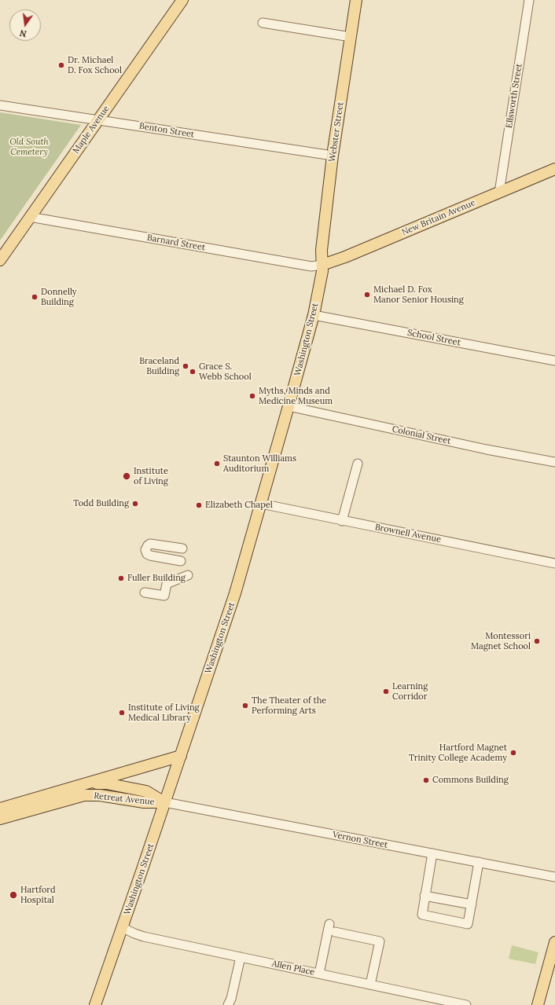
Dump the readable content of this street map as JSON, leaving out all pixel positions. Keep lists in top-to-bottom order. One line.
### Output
{"streets":{"main road":["Maple Avenue","Webster Street","New Britain Avenue","Washington Street","Retreat Avenue"],"street":["Ellsworth Street","Benton Street","Barnard Street","School Street","Colonial Street","Brownell Avenue","Vernon Street","Allen Place"]},"crossings":[["Ellsworth Street","New Britain Avenue"],["Maple Avenue","Benton Street"],["Maple Avenue","Barnard Street"],["Benton Street","Webster Street"],["Webster Street","New Britain Avenue"],["Webster Street","Barnard Street"],["Webster Street","Washington Street"],["New Britain Avenue","Barnard Street"],["New Britain Avenue","Washington Street"],["Barnard Street","Washington Street"],["School Street","Washington Street"],["Washington Street","Colonial Street"],["Washington Street","Brownell Avenue"],["Washington Street","Retreat Avenue"],["Washington Street","Vernon Street"],["Washington Street","Allen Place"],["Retreat Avenue","Vernon Street"]],"parks":["Old South Cemetery"],"places":["Dr. Michael D. Fox School","Michael D. Fox Manor Senior Housing","Donnelly Building","Braceland Building","Grace S. Webb School","Myths, Minds and Medicine Museum","Staunton Williams Auditorium","Institute of Living","Todd Building","Elizabeth Chapel","Fuller Building","Montessori Magnet School","Learning Corridor","The Theater of the Performing Arts","Institute of Living Medical Library","Hartford Magnet Trinity College Academy","Commons Building","Hartford Hospital"],"north":"bottom"}
